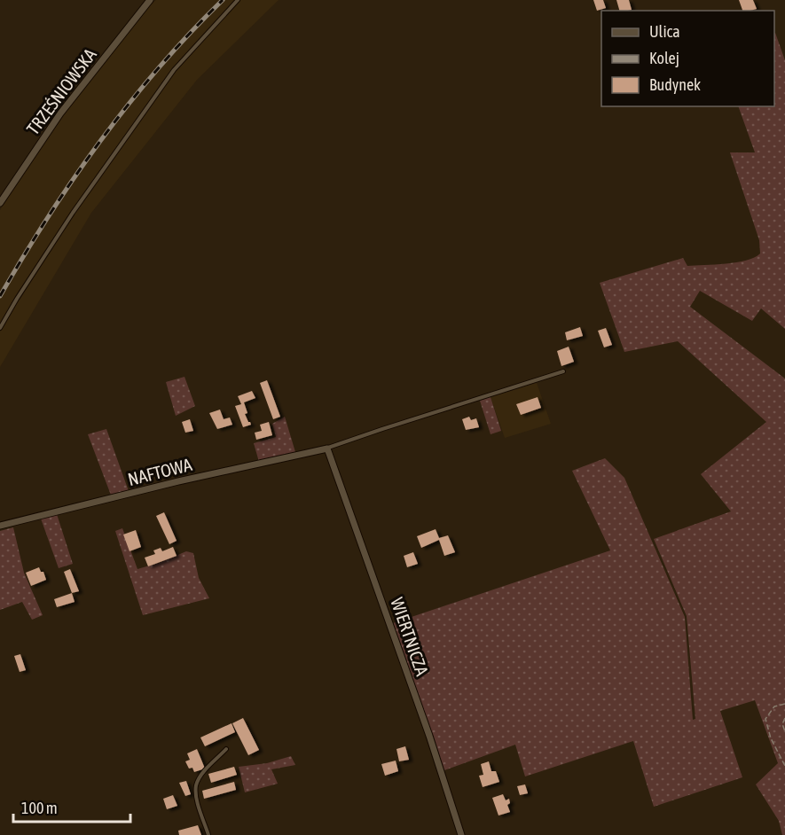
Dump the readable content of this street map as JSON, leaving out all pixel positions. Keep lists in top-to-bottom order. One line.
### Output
{"streets":{"street":["TRZEŚNIOWSKA","NAFTOWA","WIERTNICZA"]},"crossings":[["NAFTOWA","WIERTNICZA"]],"legend":["Ulica","Kolej","Budynek"],"scale_bar":"100 m"}
